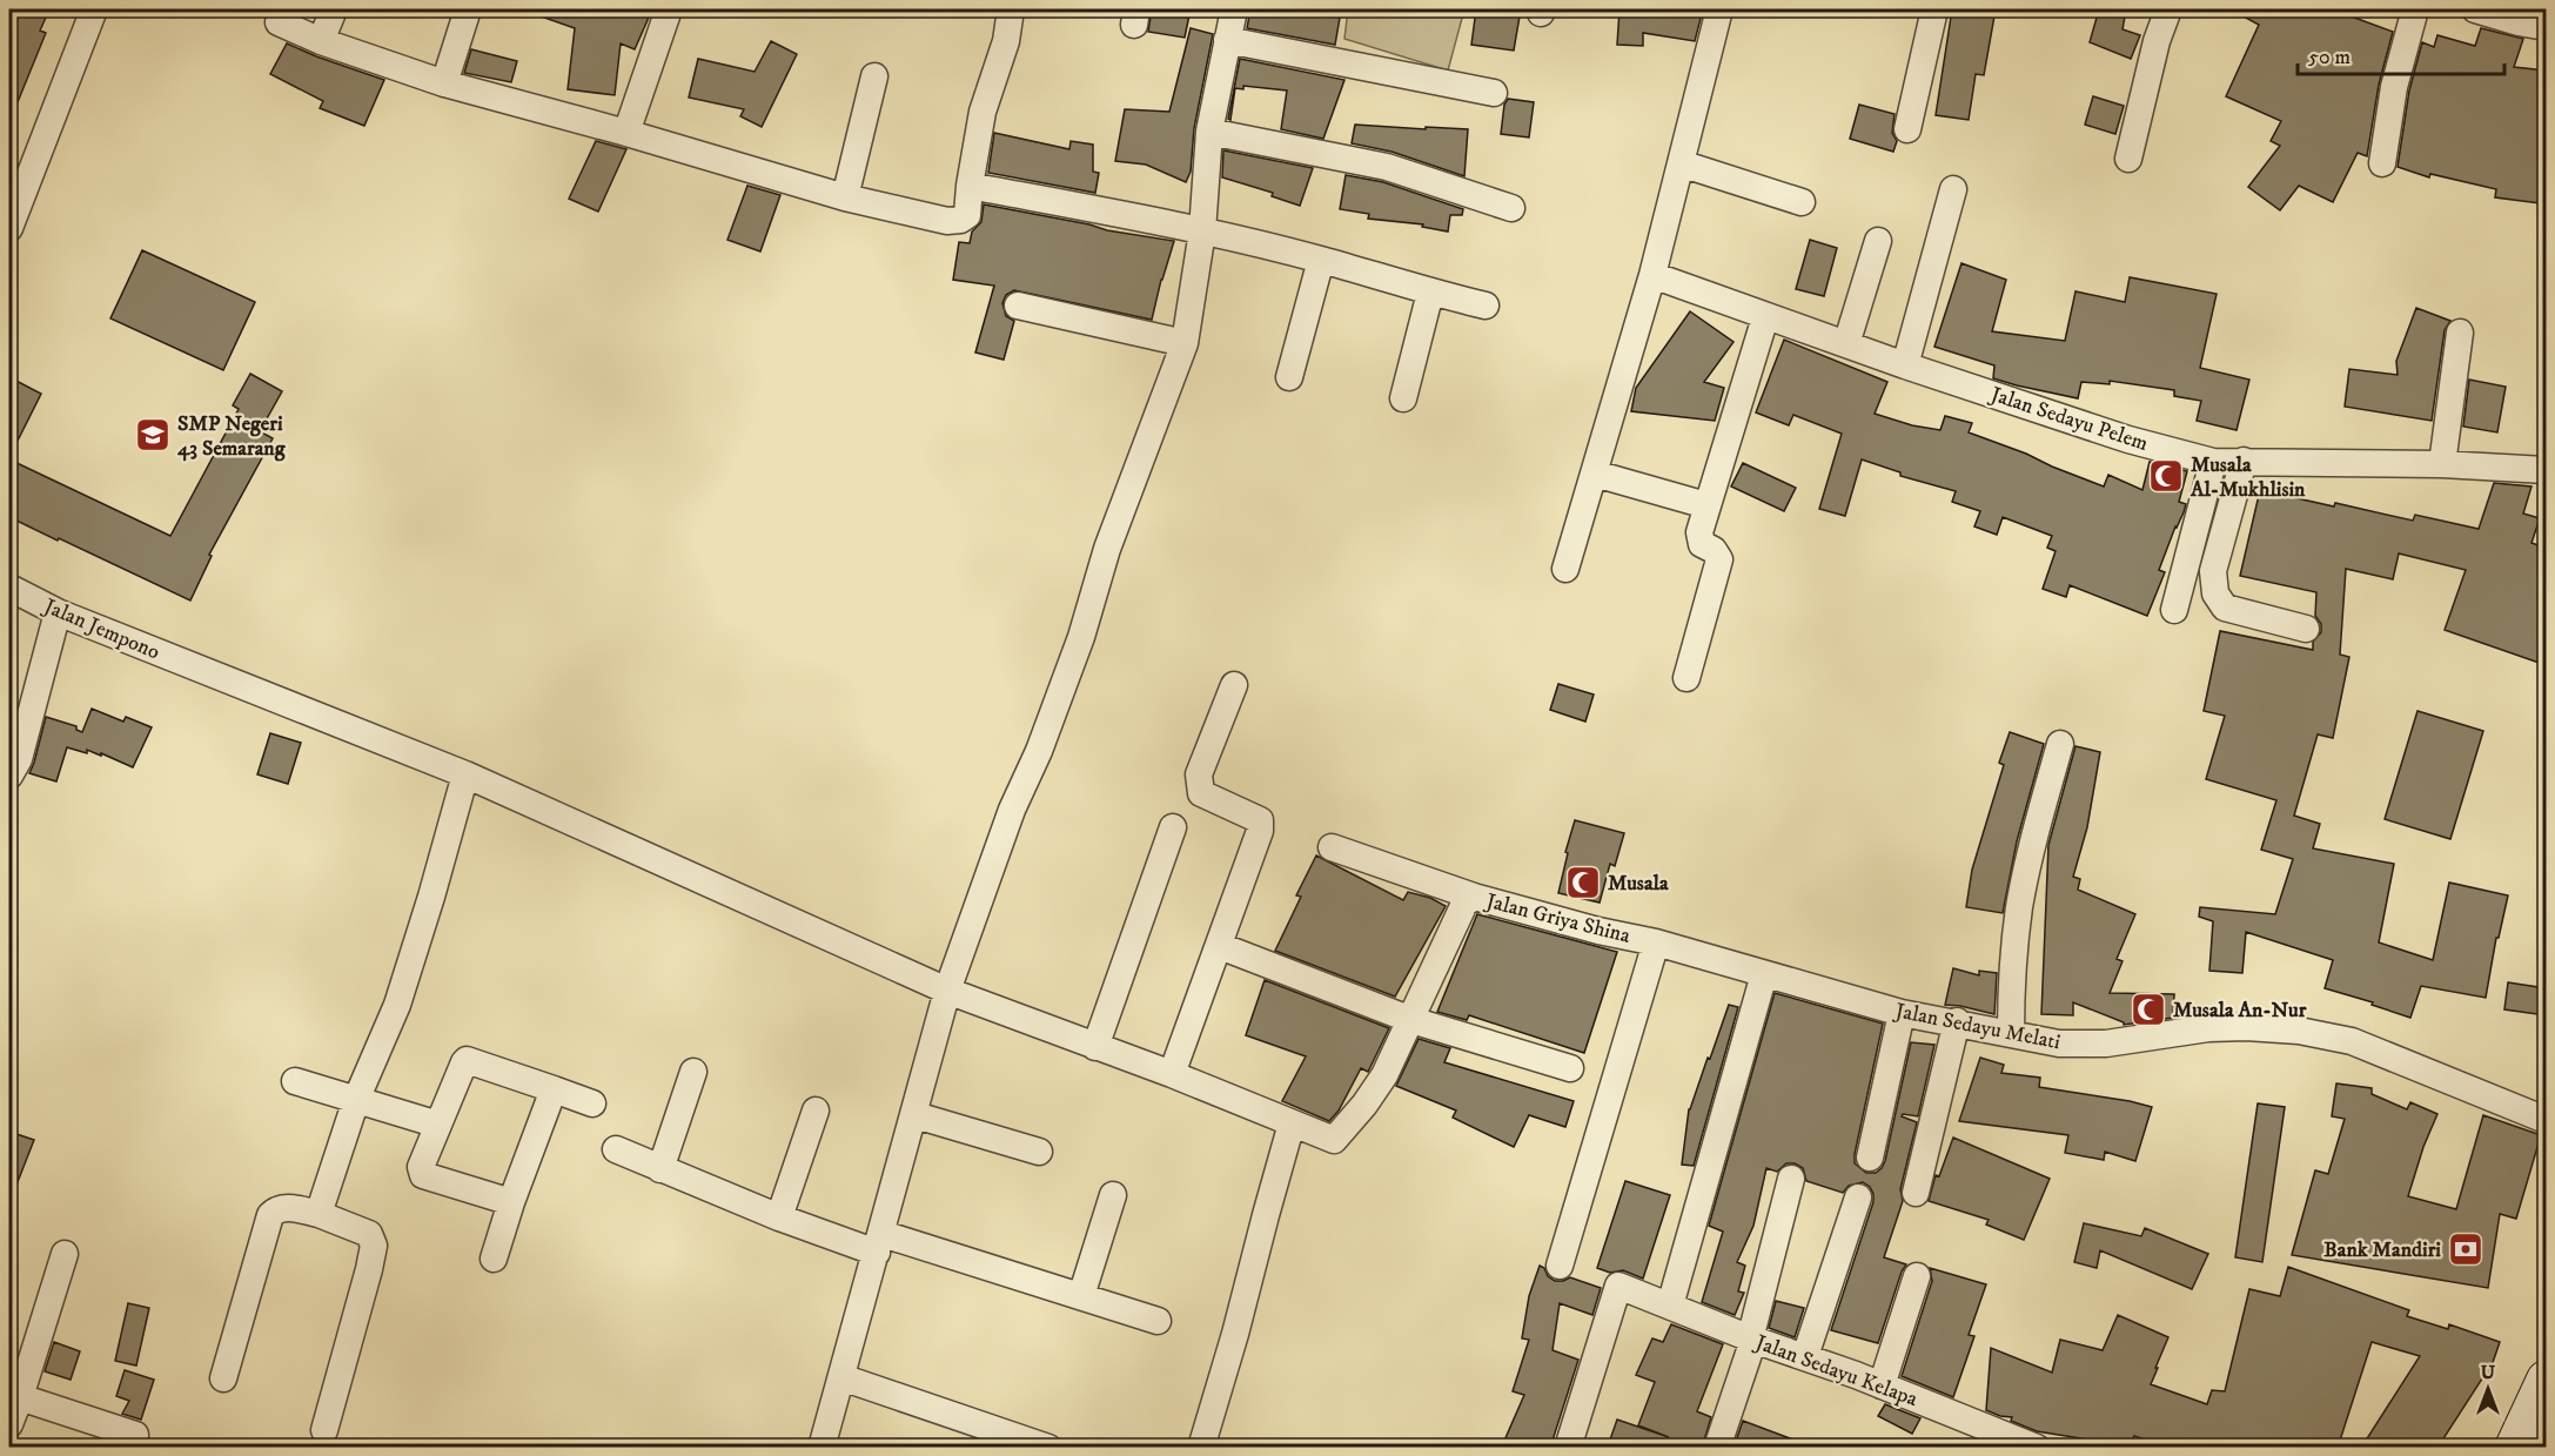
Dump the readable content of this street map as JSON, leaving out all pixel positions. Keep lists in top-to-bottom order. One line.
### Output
{"streets":{"street":["Jalan Sedayu Pelem","Jalan Jempono","Jalan Griya Shina","Jalan Sedayu Melati","Jalan Sedayu Kelapa"]},"crossings":[["Jalan Jempono","Jalan Griya Shina"],["Jalan Griya Shina","Jalan Sedayu Melati"]],"places":{"school or university":["SMP Negeri 43 Semarang"],"mosque":["Musala Al-Mukhlisin","Musala","Musala An-Nur"],"bank":["Bank Mandiri"]},"scale_bar":"50 m","north":"top"}
